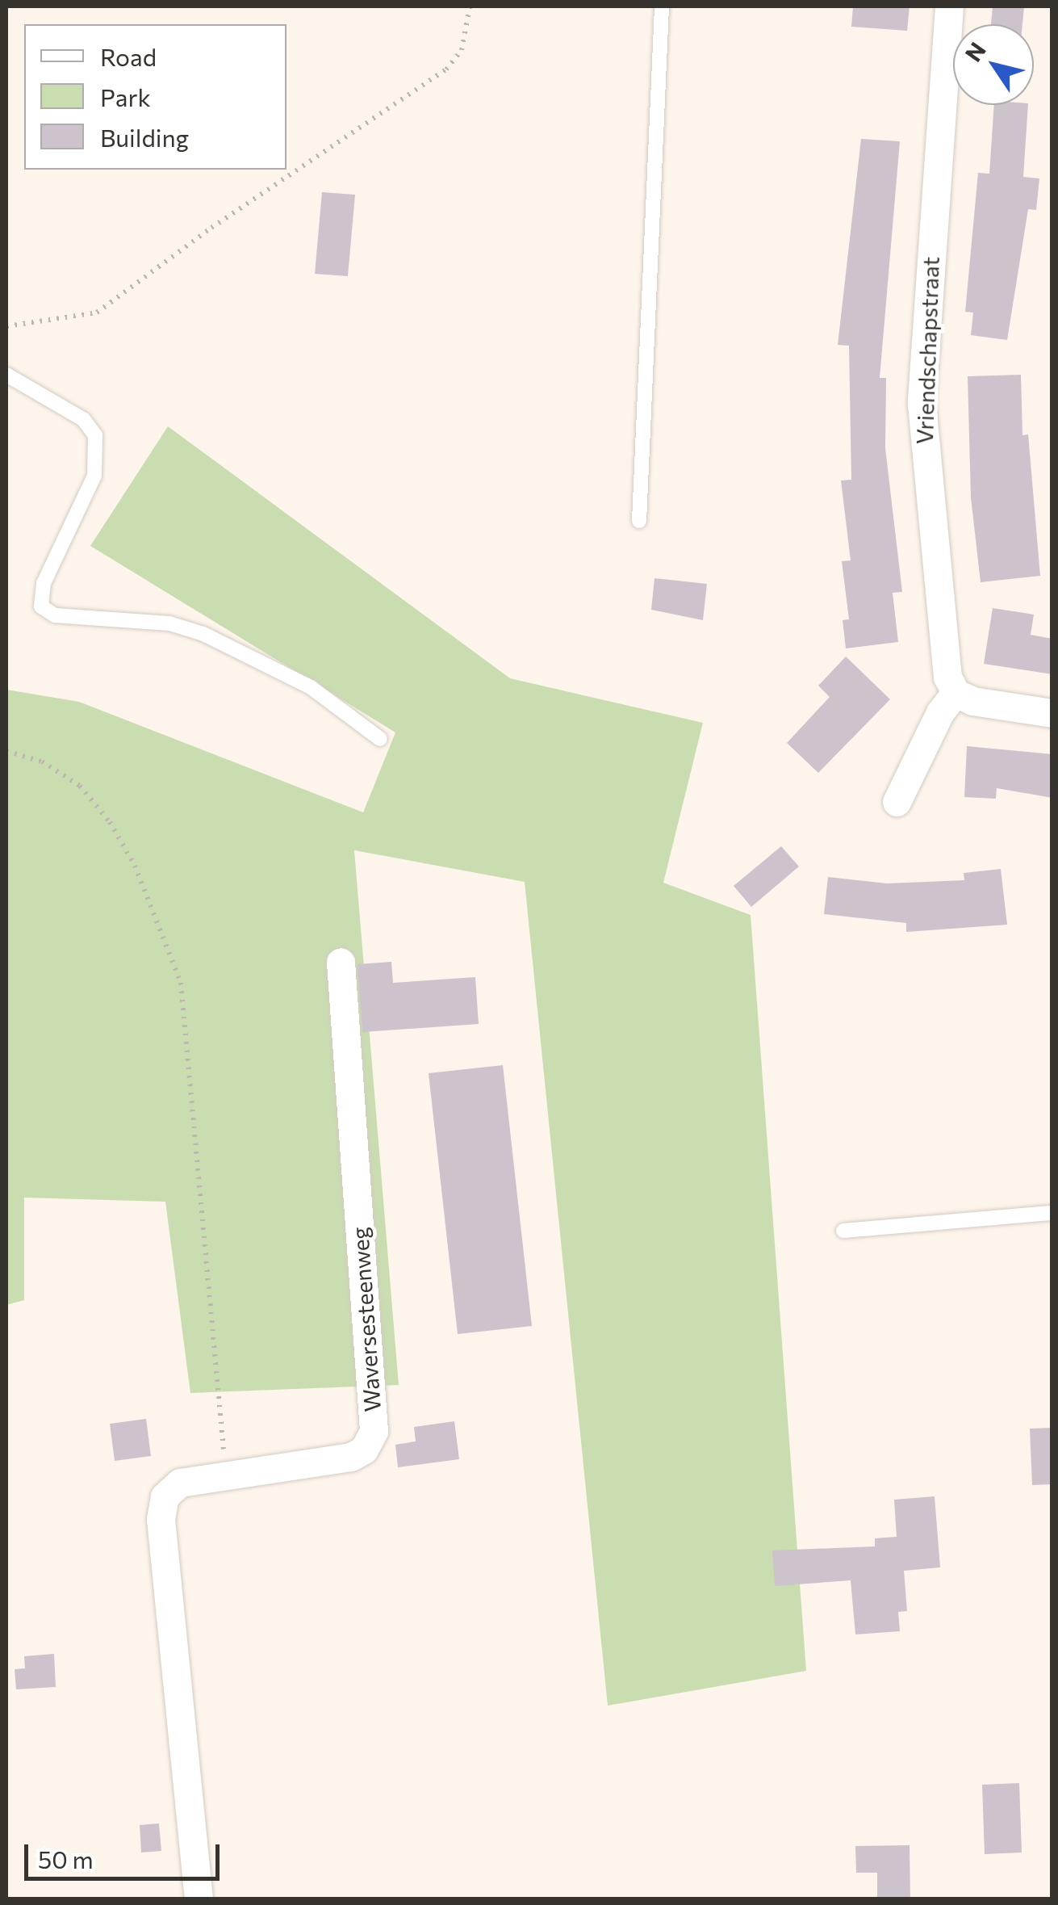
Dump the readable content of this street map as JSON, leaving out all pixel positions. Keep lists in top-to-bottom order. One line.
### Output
{"streets":{"street":["Vriendschapstraat","Waversesteenweg"]},"legend":["Road","Park","Building"],"scale_bar":"50 m","north":"top left"}
